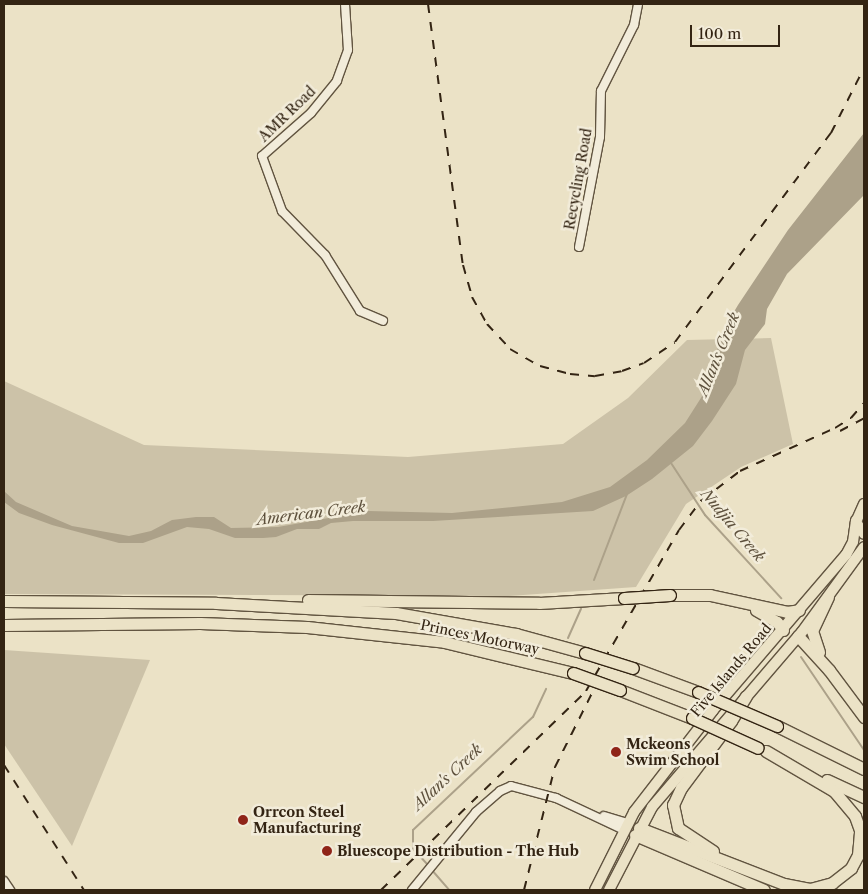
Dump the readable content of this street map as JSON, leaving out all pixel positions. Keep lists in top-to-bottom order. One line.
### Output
{"streets":{"highway":["Princes Motorway"],"main road":["Five Islands Road"],"street":["AMR Road","Recycling Road"]},"water":["Allan's Creek","American Creek","Nudjia Creek"],"places":["Mckeons Swim School","Orrcon Steel Manufacturing","Bluescope Distribution - The Hub"],"scale_bar":"100 m"}
